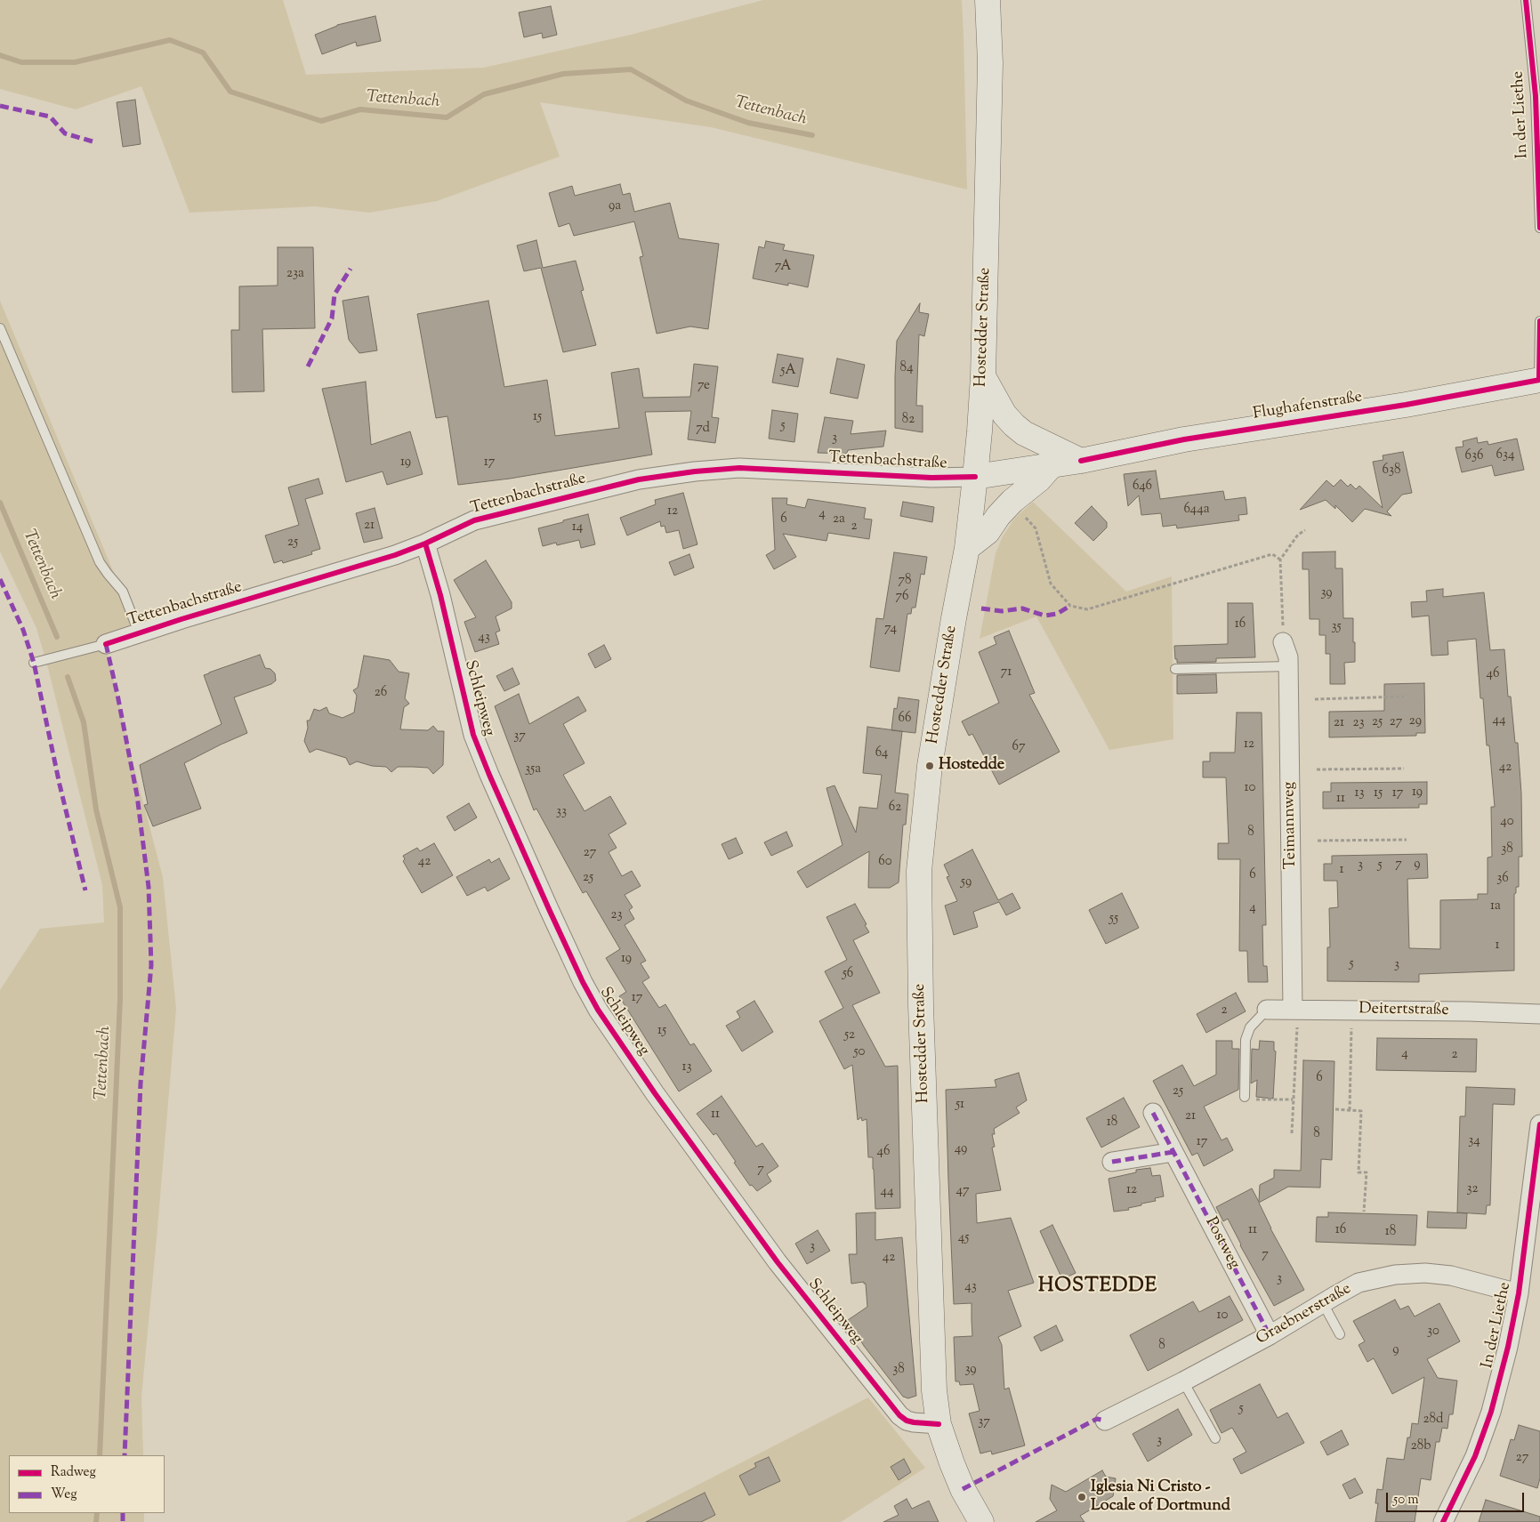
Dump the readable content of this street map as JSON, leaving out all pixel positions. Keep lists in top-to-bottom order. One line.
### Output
{"streets":{"main road":["Hostedder Straße","Flughafenstraße"],"street":["In der Liethe","Tettenbachstraße","Schleipweg","Teimannweg","Deitertstraße","Postweg","Graebnerstraße"]},"crossings":[["In der Liethe","Graebnerstraße"],["Hostedder Straße","Flughafenstraße"],["Hostedder Straße","Tettenbachstraße"],["Hostedder Straße","Schleipweg"],["Flughafenstraße","Tettenbachstraße"],["Tettenbachstraße","Schleipweg"],["Teimannweg","Deitertstraße"],["Postweg","Graebnerstraße"]],"districts":["HOSTEDDE"],"water":["Tettenbach"],"places":["Hostedde","Iglesia Ni Cristo - Locale of Dortmund"],"house_numbers":["9a","7A","23a","84","5A","7e","15","82","5","7d","3","634","636","19","17","638","646","644a","12","4","6","2a","21","2","14","25","78","39","76","16","35","74","43","71","46","26","66","44","29","25","27","21","23","37","12","67","64","42","35a","10","19","13","15","17","11","62","33","40","8","38","27","42","60","7","9","3","5","1","6","25","36","59","1a","4","23","55","1","19","5","3","56","17","2","15","52","50","4","2","13","6","25","51","11","21","18","8","34","17","49","46","7","32","12","47","44","11","16","18","45","3","7","42","3","43","10","30","8","9","38","39","5","28d","37","3","28b","27"],"legend":["Radweg","Weg"],"scale_bar":"50 m"}
